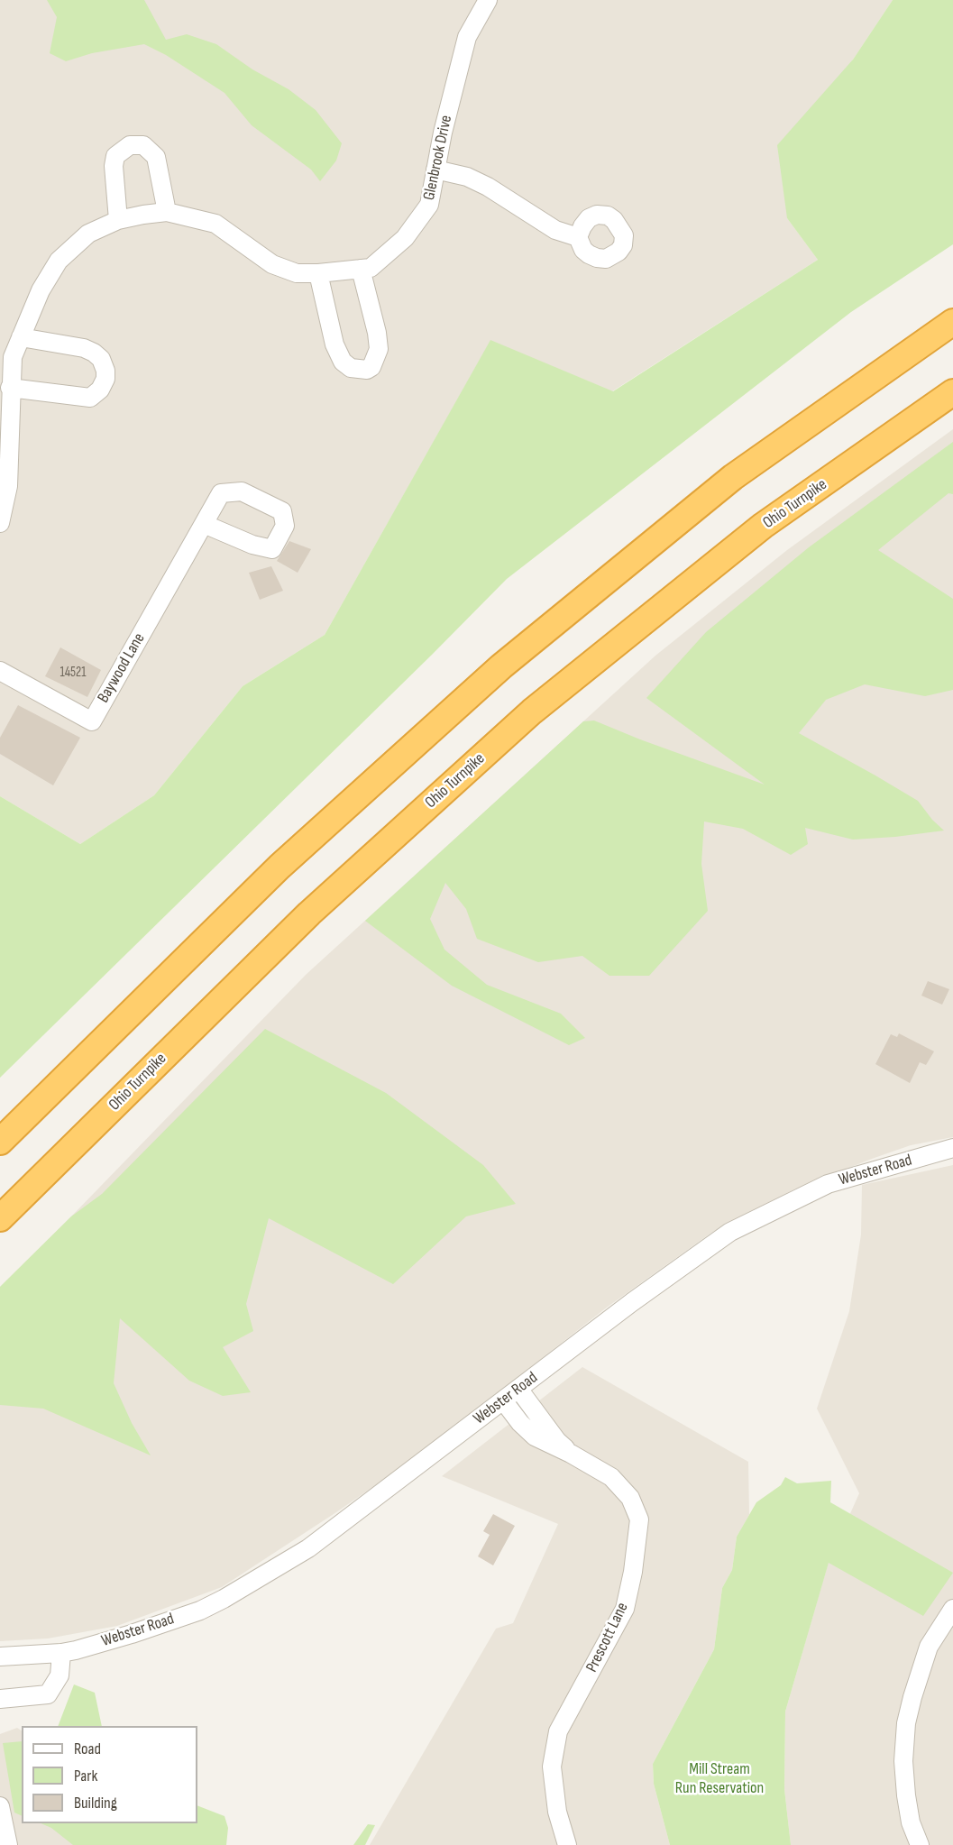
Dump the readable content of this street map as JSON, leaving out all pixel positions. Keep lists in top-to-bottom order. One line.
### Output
{"streets":{"highway":["Ohio Turnpike"],"street":["Glenbrook Drive","Baywood Lane","Webster Road","Prescott Lane"]},"crossings":[["Webster Road","Prescott Lane"]],"parks":["Mill Stream Run Reservation"],"house_numbers":["14521"],"legend":["Road","Park","Building"]}
